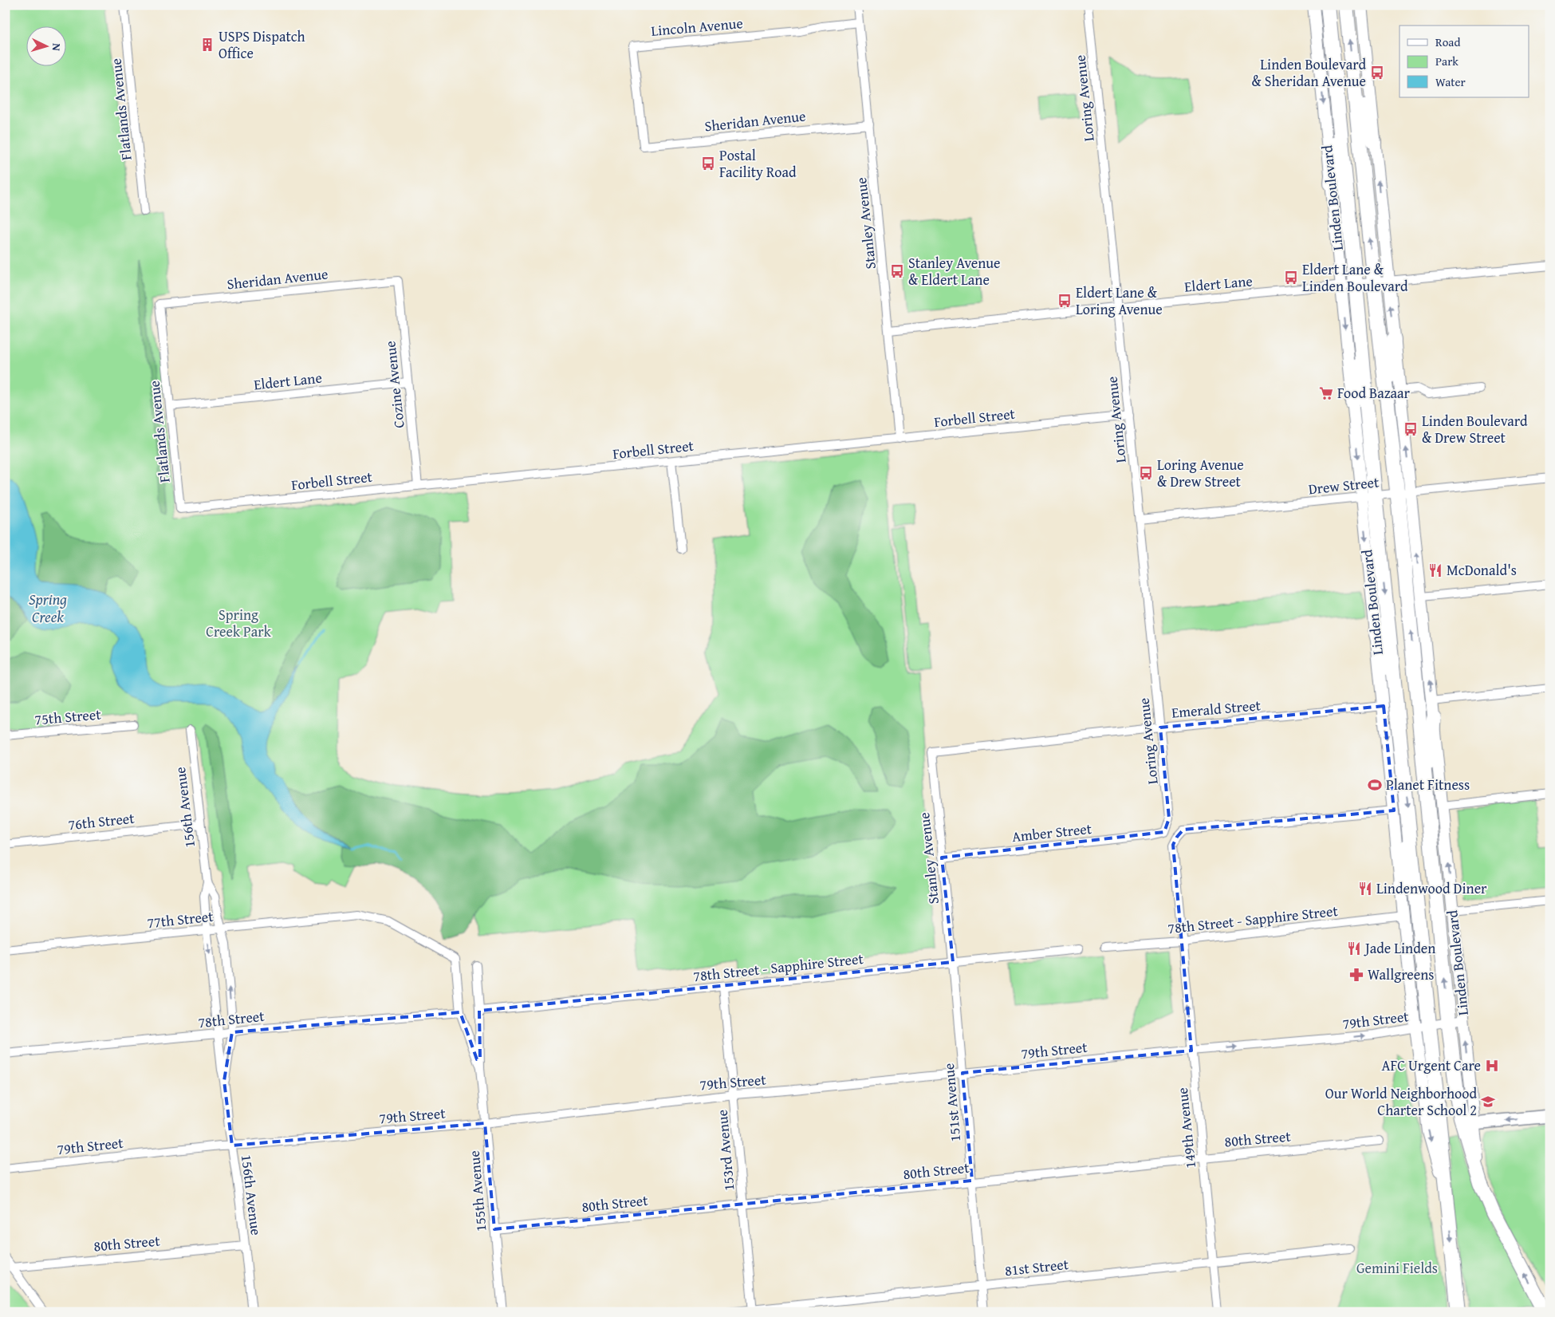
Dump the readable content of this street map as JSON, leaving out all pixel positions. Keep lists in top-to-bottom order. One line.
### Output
{"streets":{"highway":["Linden Boulevard"],"street":["Lincoln Avenue","Loring Avenue","Flatlands Avenue","Sheridan Avenue","Stanley Avenue","Eldert Lane","Cozine Avenue","Forbell Street","Drew Street","Emerald Street","75th Street","156th Avenue","76th Street","Amber Street","77th Street","78th Street - Sapphire Street","78th Street","79th Street","151st Avenue","149th Avenue","80th Street","153rd Avenue","155th Avenue","81st Street"]},"crossings":[["Lincoln Avenue","Sheridan Avenue"],["Lincoln Avenue","Stanley Avenue"],["Loring Avenue","Eldert Lane"],["Loring Avenue","Forbell Street"],["Loring Avenue","Drew Street"],["Loring Avenue","Emerald Street"],["Loring Avenue","Amber Street"],["Flatlands Avenue","Sheridan Avenue"],["Flatlands Avenue","Eldert Lane"],["Flatlands Avenue","Forbell Street"],["Sheridan Avenue","Stanley Avenue"],["Sheridan Avenue","Cozine Avenue"],["Linden Boulevard","Eldert Lane"],["Linden Boulevard","Drew Street"],["Linden Boulevard","Emerald Street"],["Linden Boulevard","78th Street - Sapphire Street"],["Linden Boulevard","79th Street"],["Stanley Avenue","Eldert Lane"],["Stanley Avenue","Forbell Street"],["Stanley Avenue","Emerald Street"],["Stanley Avenue","Amber Street"],["Stanley Avenue","78th Street - Sapphire Street"],["Stanley Avenue","151st Avenue"],["Eldert Lane","Cozine Avenue"],["Cozine Avenue","Forbell Street"],["156th Avenue","76th Street"],["156th Avenue","77th Street"],["156th Avenue","78th Street"],["156th Avenue","79th Street"],["156th Avenue","80th Street"],["77th Street","155th Avenue"],["78th Street - Sapphire Street","151st Avenue"],["78th Street - Sapphire Street","149th Avenue"],["78th Street - Sapphire Street","153rd Avenue"],["78th Street - Sapphire Street","155th Avenue"],["78th Street","155th Avenue"],["79th Street","151st Avenue"],["79th Street","149th Avenue"],["79th Street","153rd Avenue"],["79th Street","155th Avenue"],["151st Avenue","80th Street"],["151st Avenue","81st Street"],["149th Avenue","80th Street"],["149th Avenue","81st Street"],["80th Street","153rd Avenue"],["80th Street","155th Avenue"],["153rd Avenue","81st Street"]],"water":["Spring Creek"],"parks":["Spring Creek Park","Gemini Fields"],"places":{"building":["USPS Dispatch Office"],"bus stop":["Linden Boulevard & Sheridan Avenue","Postal Facility Road","Stanley Avenue & Eldert Lane","Eldert Lane & Linden Boulevard","Eldert Lane & Loring Avenue","Linden Boulevard & Drew Street","Loring Avenue & Drew Street"],"supermarket":["Food Bazaar"],"restaurant":["McDonald's","Lindenwood Diner","Jade Linden"],"sports":["Planet Fitness"],"pharmacy":["Wallgreens"],"hospital":["AFC Urgent Care"],"school or university":["Our World Neighborhood Charter School 2"]},"legend":["Road","Park","Water"],"north":"right"}
